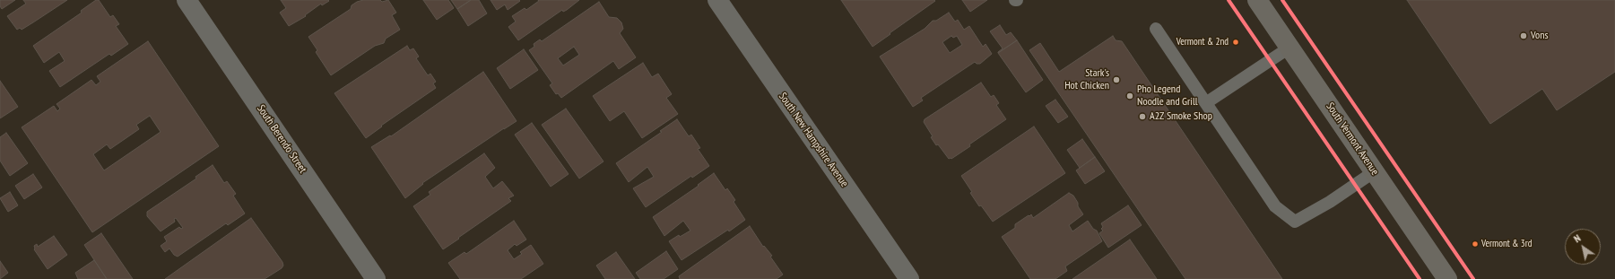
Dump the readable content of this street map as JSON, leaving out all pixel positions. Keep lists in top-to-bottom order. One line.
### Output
{"streets":{"main road":["South Vermont Avenue"],"street":["South Berendo Street","South New Hampshire Avenue"]},"places":["Vons","Vermont & 2nd","Stark's Hot Chicken","Pho Legend Noodle and Grill","A2Z Smoke Shop","Vermont & 3rd"],"north":"top left"}
